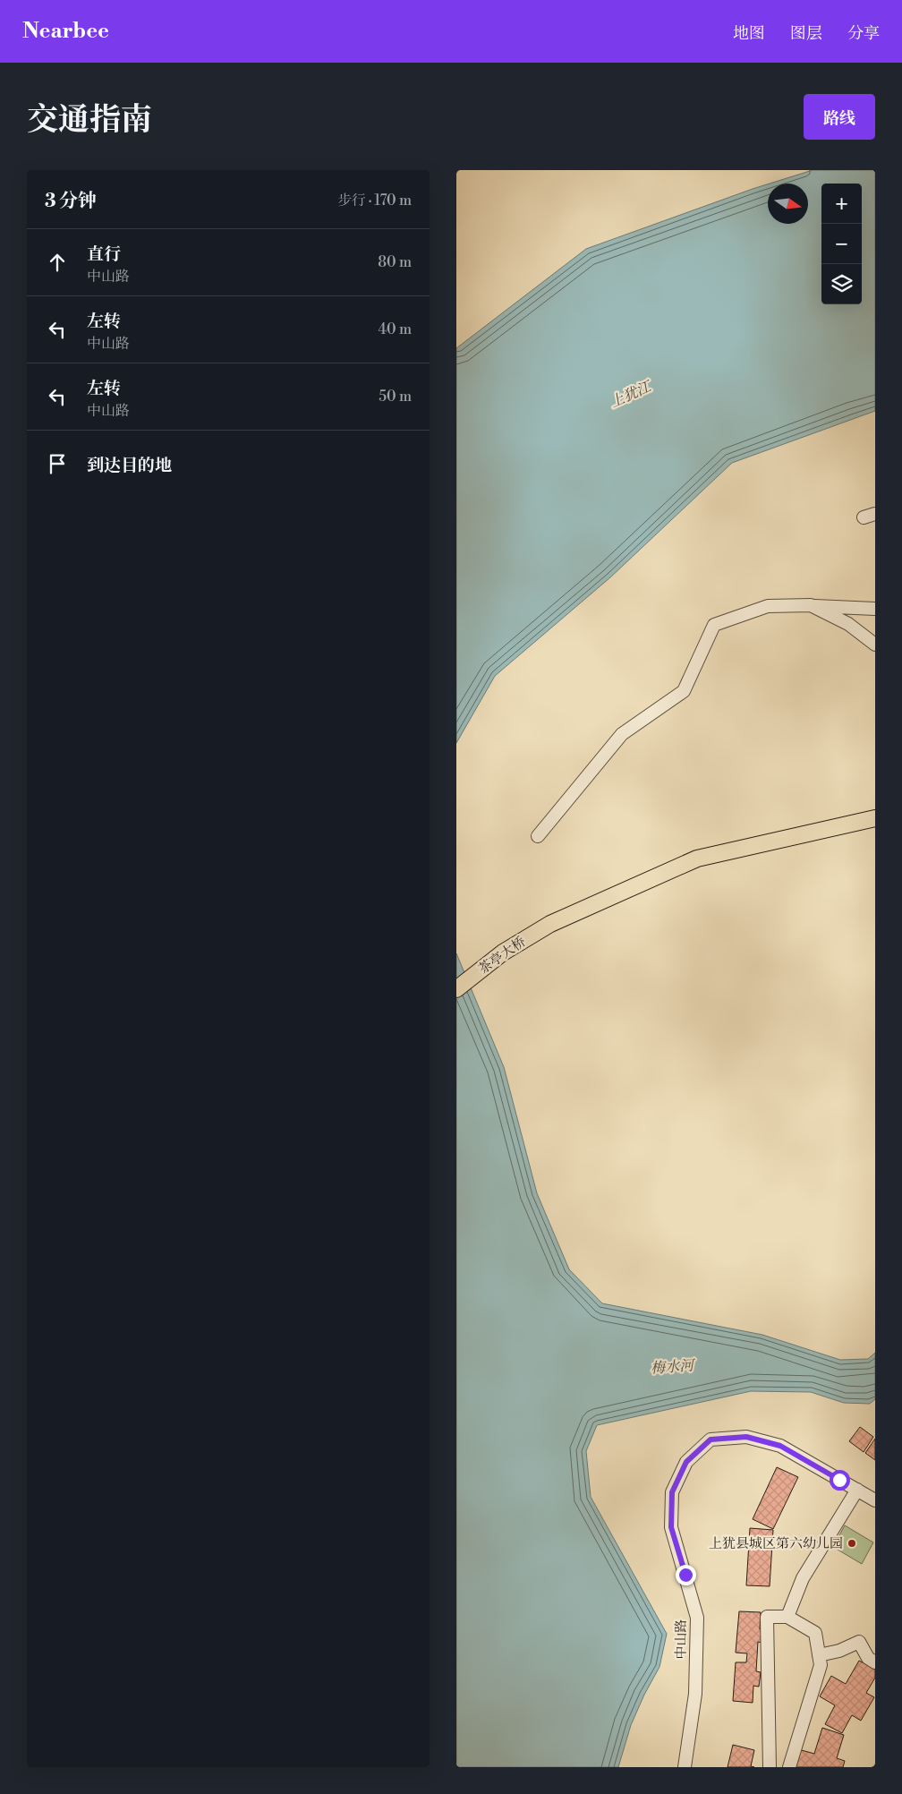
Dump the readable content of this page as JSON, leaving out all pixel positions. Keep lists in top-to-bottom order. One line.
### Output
{"streets":{"main road":["茶亭大桥"],"street":["中山路"]},"water":["上犹江","梅水河"],"places":["上犹县城区第六幼儿园"],"north":"right","page":{"header":"Nearbee","nav":["地图","图层","分享"],"title":"交通指南","buttons":"路线","heading":["3 分钟","步行 · 170 m"],"map_buttons":["+","−"],"list":[["直行","中山路","80 m"],["左转","中山路","40 m"],["左转","中山路","50 m"],"到达目的地"]}}
